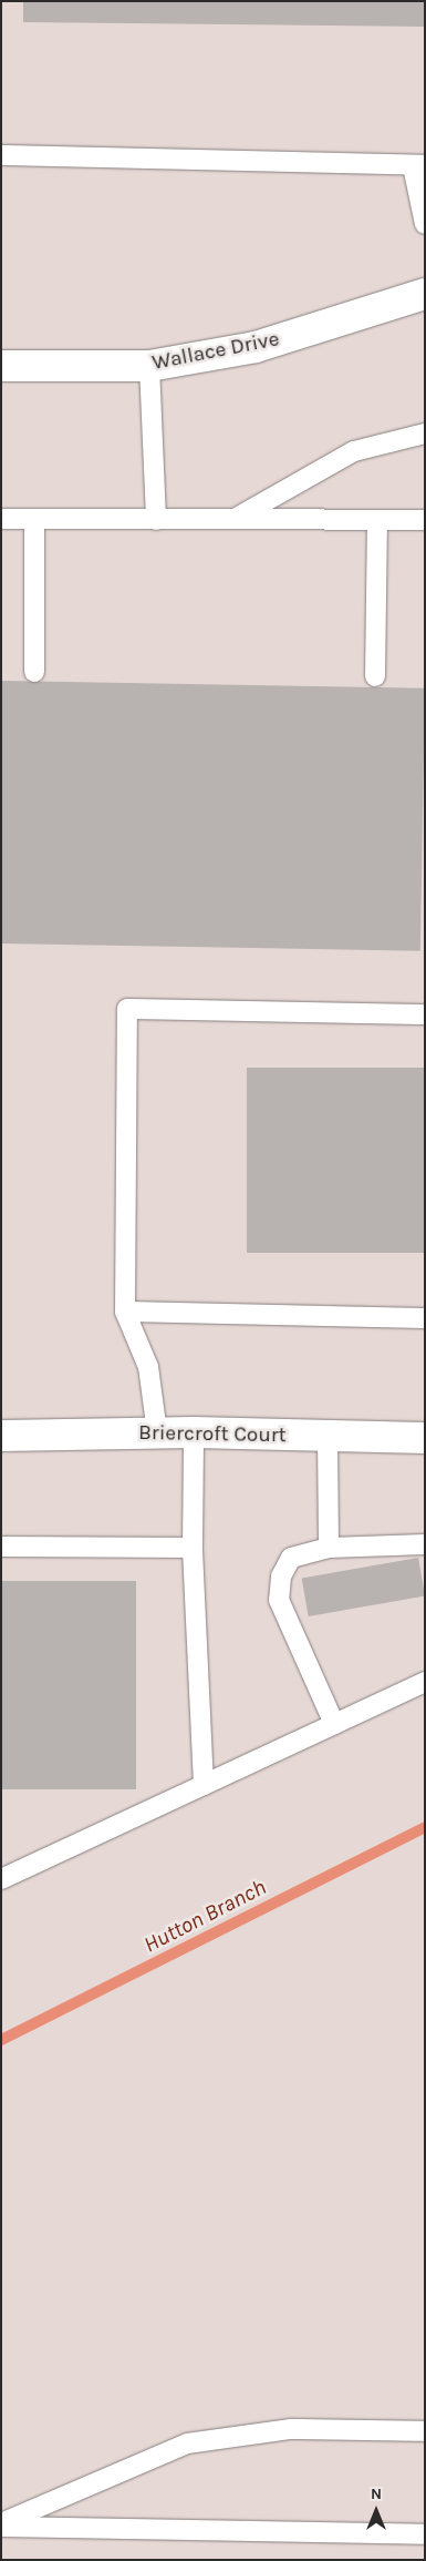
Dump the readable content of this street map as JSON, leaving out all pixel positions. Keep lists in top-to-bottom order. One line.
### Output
{"streets":{"street":["Wallace Drive","Briercroft Court"]},"water":["Hutton Branch"],"north":"top"}
